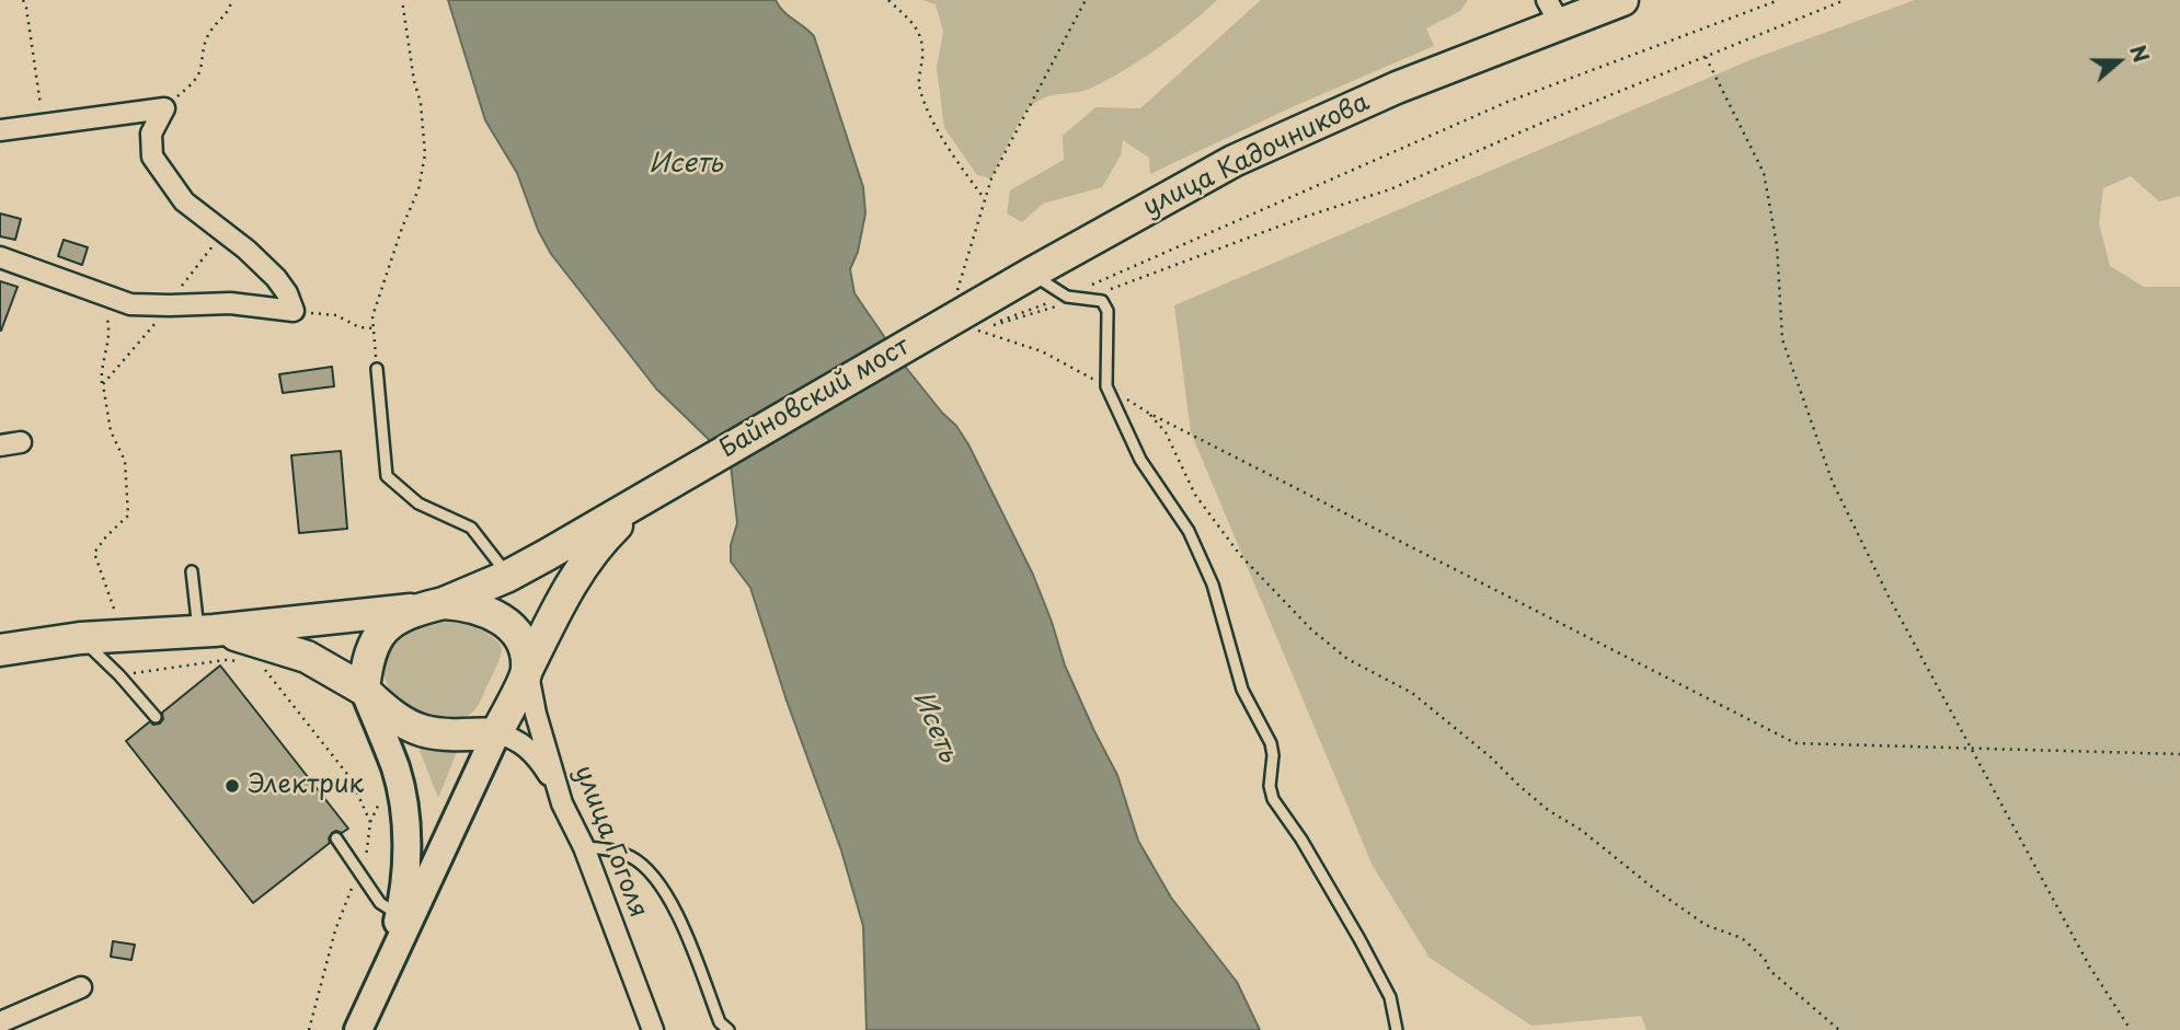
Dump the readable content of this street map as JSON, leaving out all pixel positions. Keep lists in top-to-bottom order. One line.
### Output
{"streets":{"main road":["улица Кадочникова","Байновский мост"],"street":["улица Гоголя"]},"crossings":[["улица Кадочникова","Байновский мост"]],"water":["Исеть"],"places":["Электрик"],"north":"right"}
